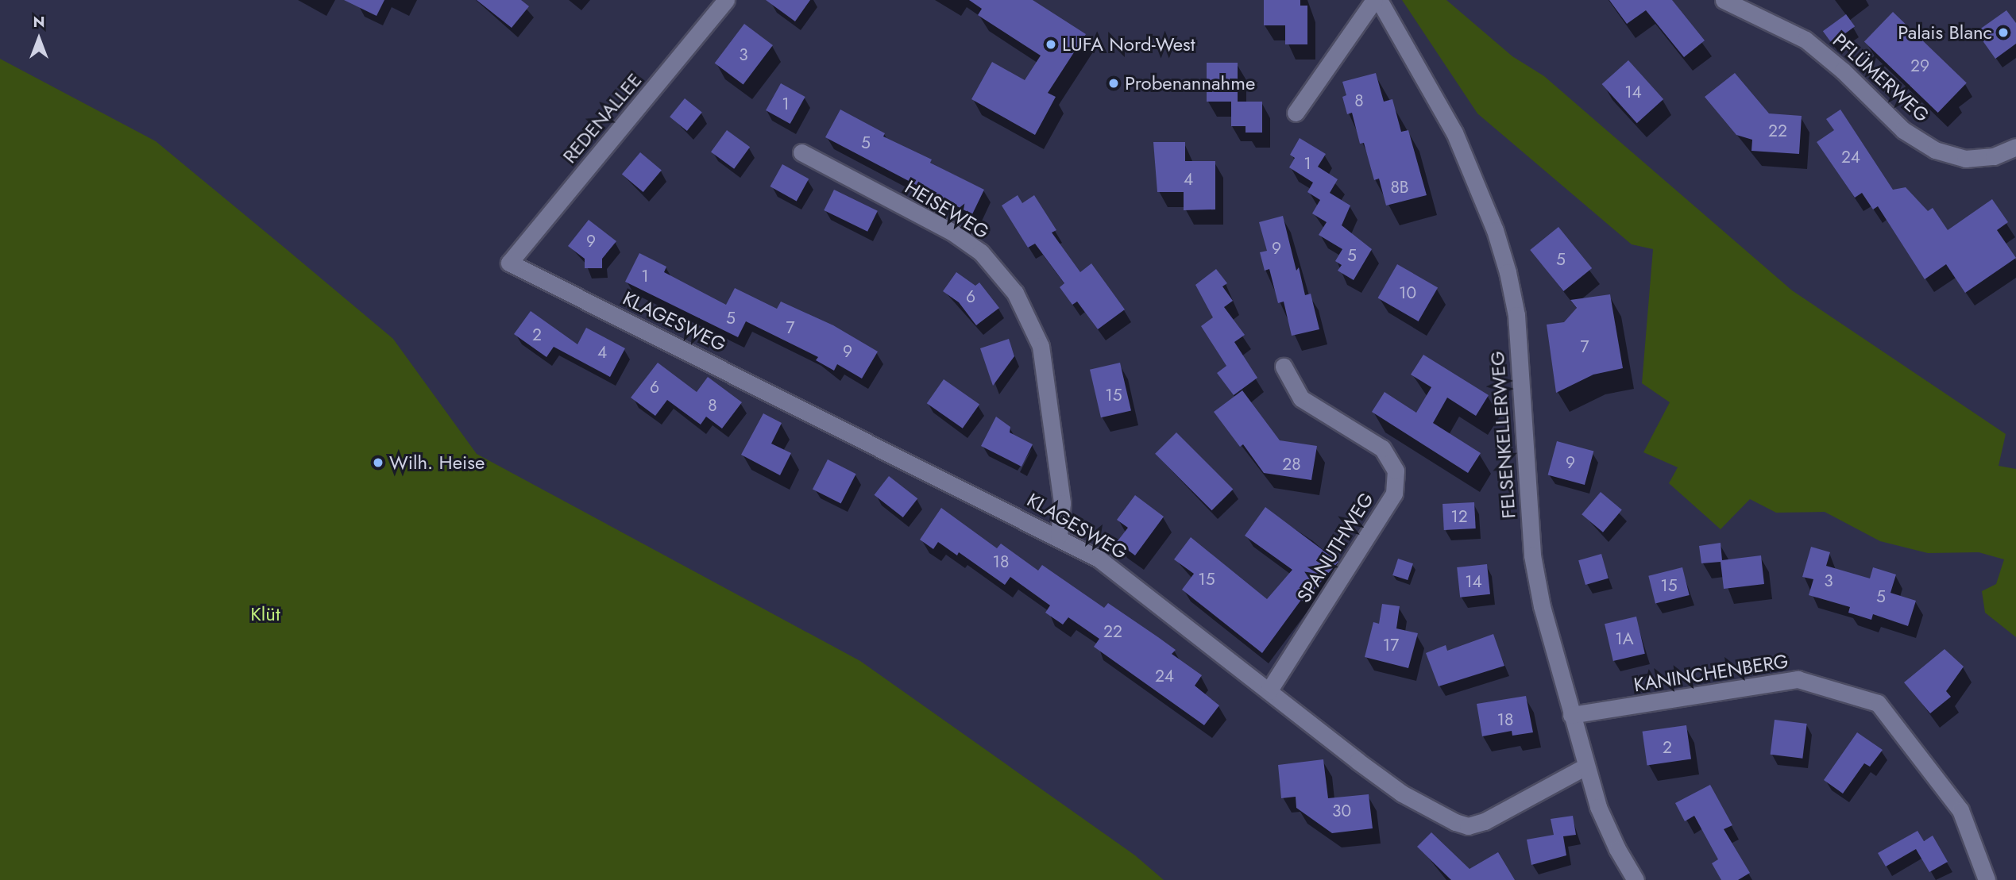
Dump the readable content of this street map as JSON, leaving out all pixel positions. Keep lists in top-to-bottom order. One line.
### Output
{"streets":{"street":["PFLÜMERWEG","REDENALLEE","HEISEWEG","KLAGESWEG","FELSENKELLERWEG","SPANUTHWEG","KANINCHENBERG"]},"crossings":[["REDENALLEE","KLAGESWEG"],["HEISEWEG","KLAGESWEG"],["KLAGESWEG","FELSENKELLERWEG"],["KLAGESWEG","SPANUTHWEG"],["FELSENKELLERWEG","KANINCHENBERG"]],"parks":["Klüt"],"places":["Palais Blanc","LUFA Nord-West","Probenannahme","Wilh. Heise"],"house_numbers":["3","29","14","8","1","22","5","24","1","4","8B","9","9","5","5","1","10","6","5","7","2","7","9","4","6","15","8","9","28","12","18","15","3","14","15","5","22","1A","17","24","18","2","30"],"north":"top"}
